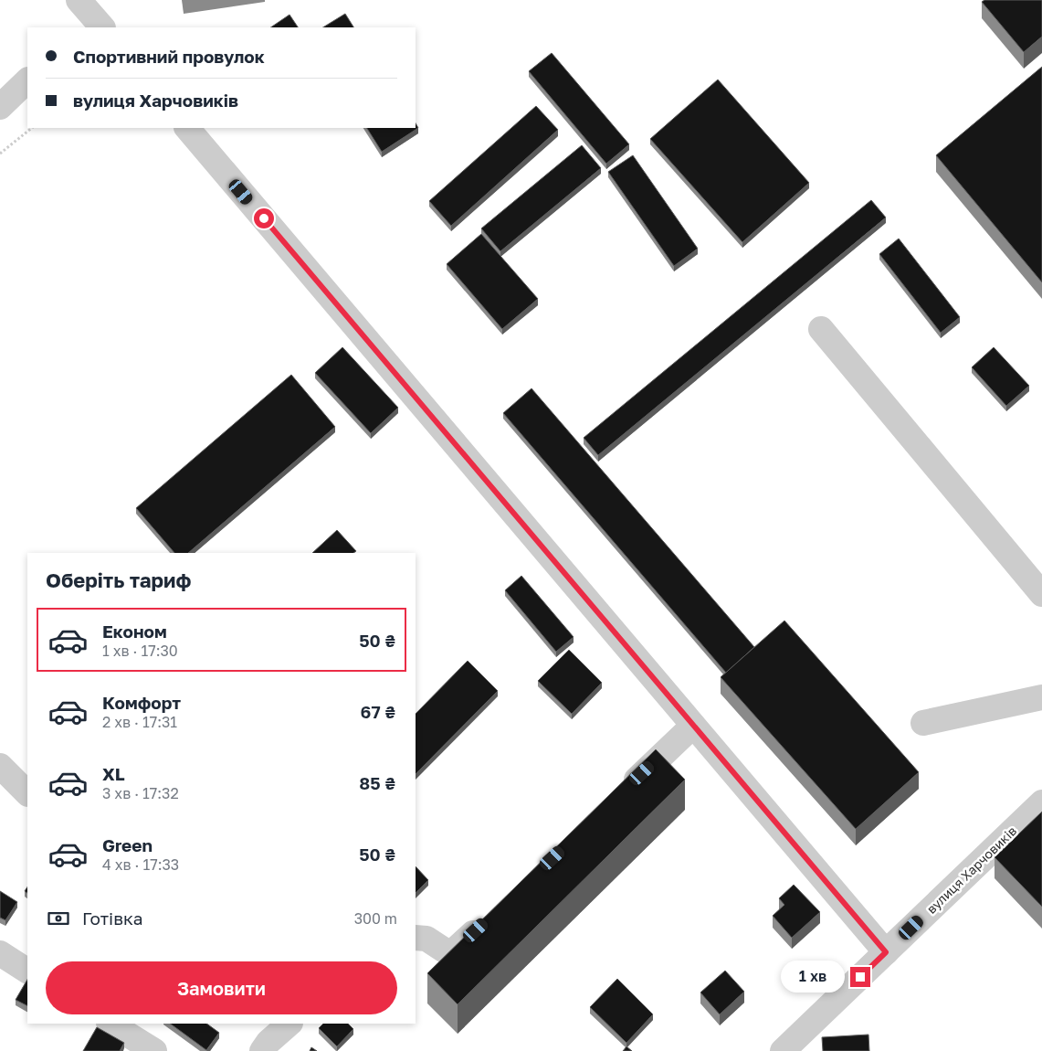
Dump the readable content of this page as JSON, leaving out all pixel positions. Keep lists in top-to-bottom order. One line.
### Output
{"streets":{"street":["вулиця Харчовиків"]},"page":{"banner":["Спортивний провулок","вулиця Харчовиків"],"heading":"Оберіть тариф","list":[{"name":"Економ","note":"1 хв · 17:30","value":"50 ₴"},{"name":"Комфорт","note":"2 хв · 17:31","value":"67 ₴"},{"name":"XL","note":"3 хв · 17:32","value":"85 ₴"},{"name":"Green","note":"4 хв · 17:33","value":"50 ₴"}],"pay":["Готівка","300 m"],"buttons":"Замовити","bubble":"1 хв"}}
